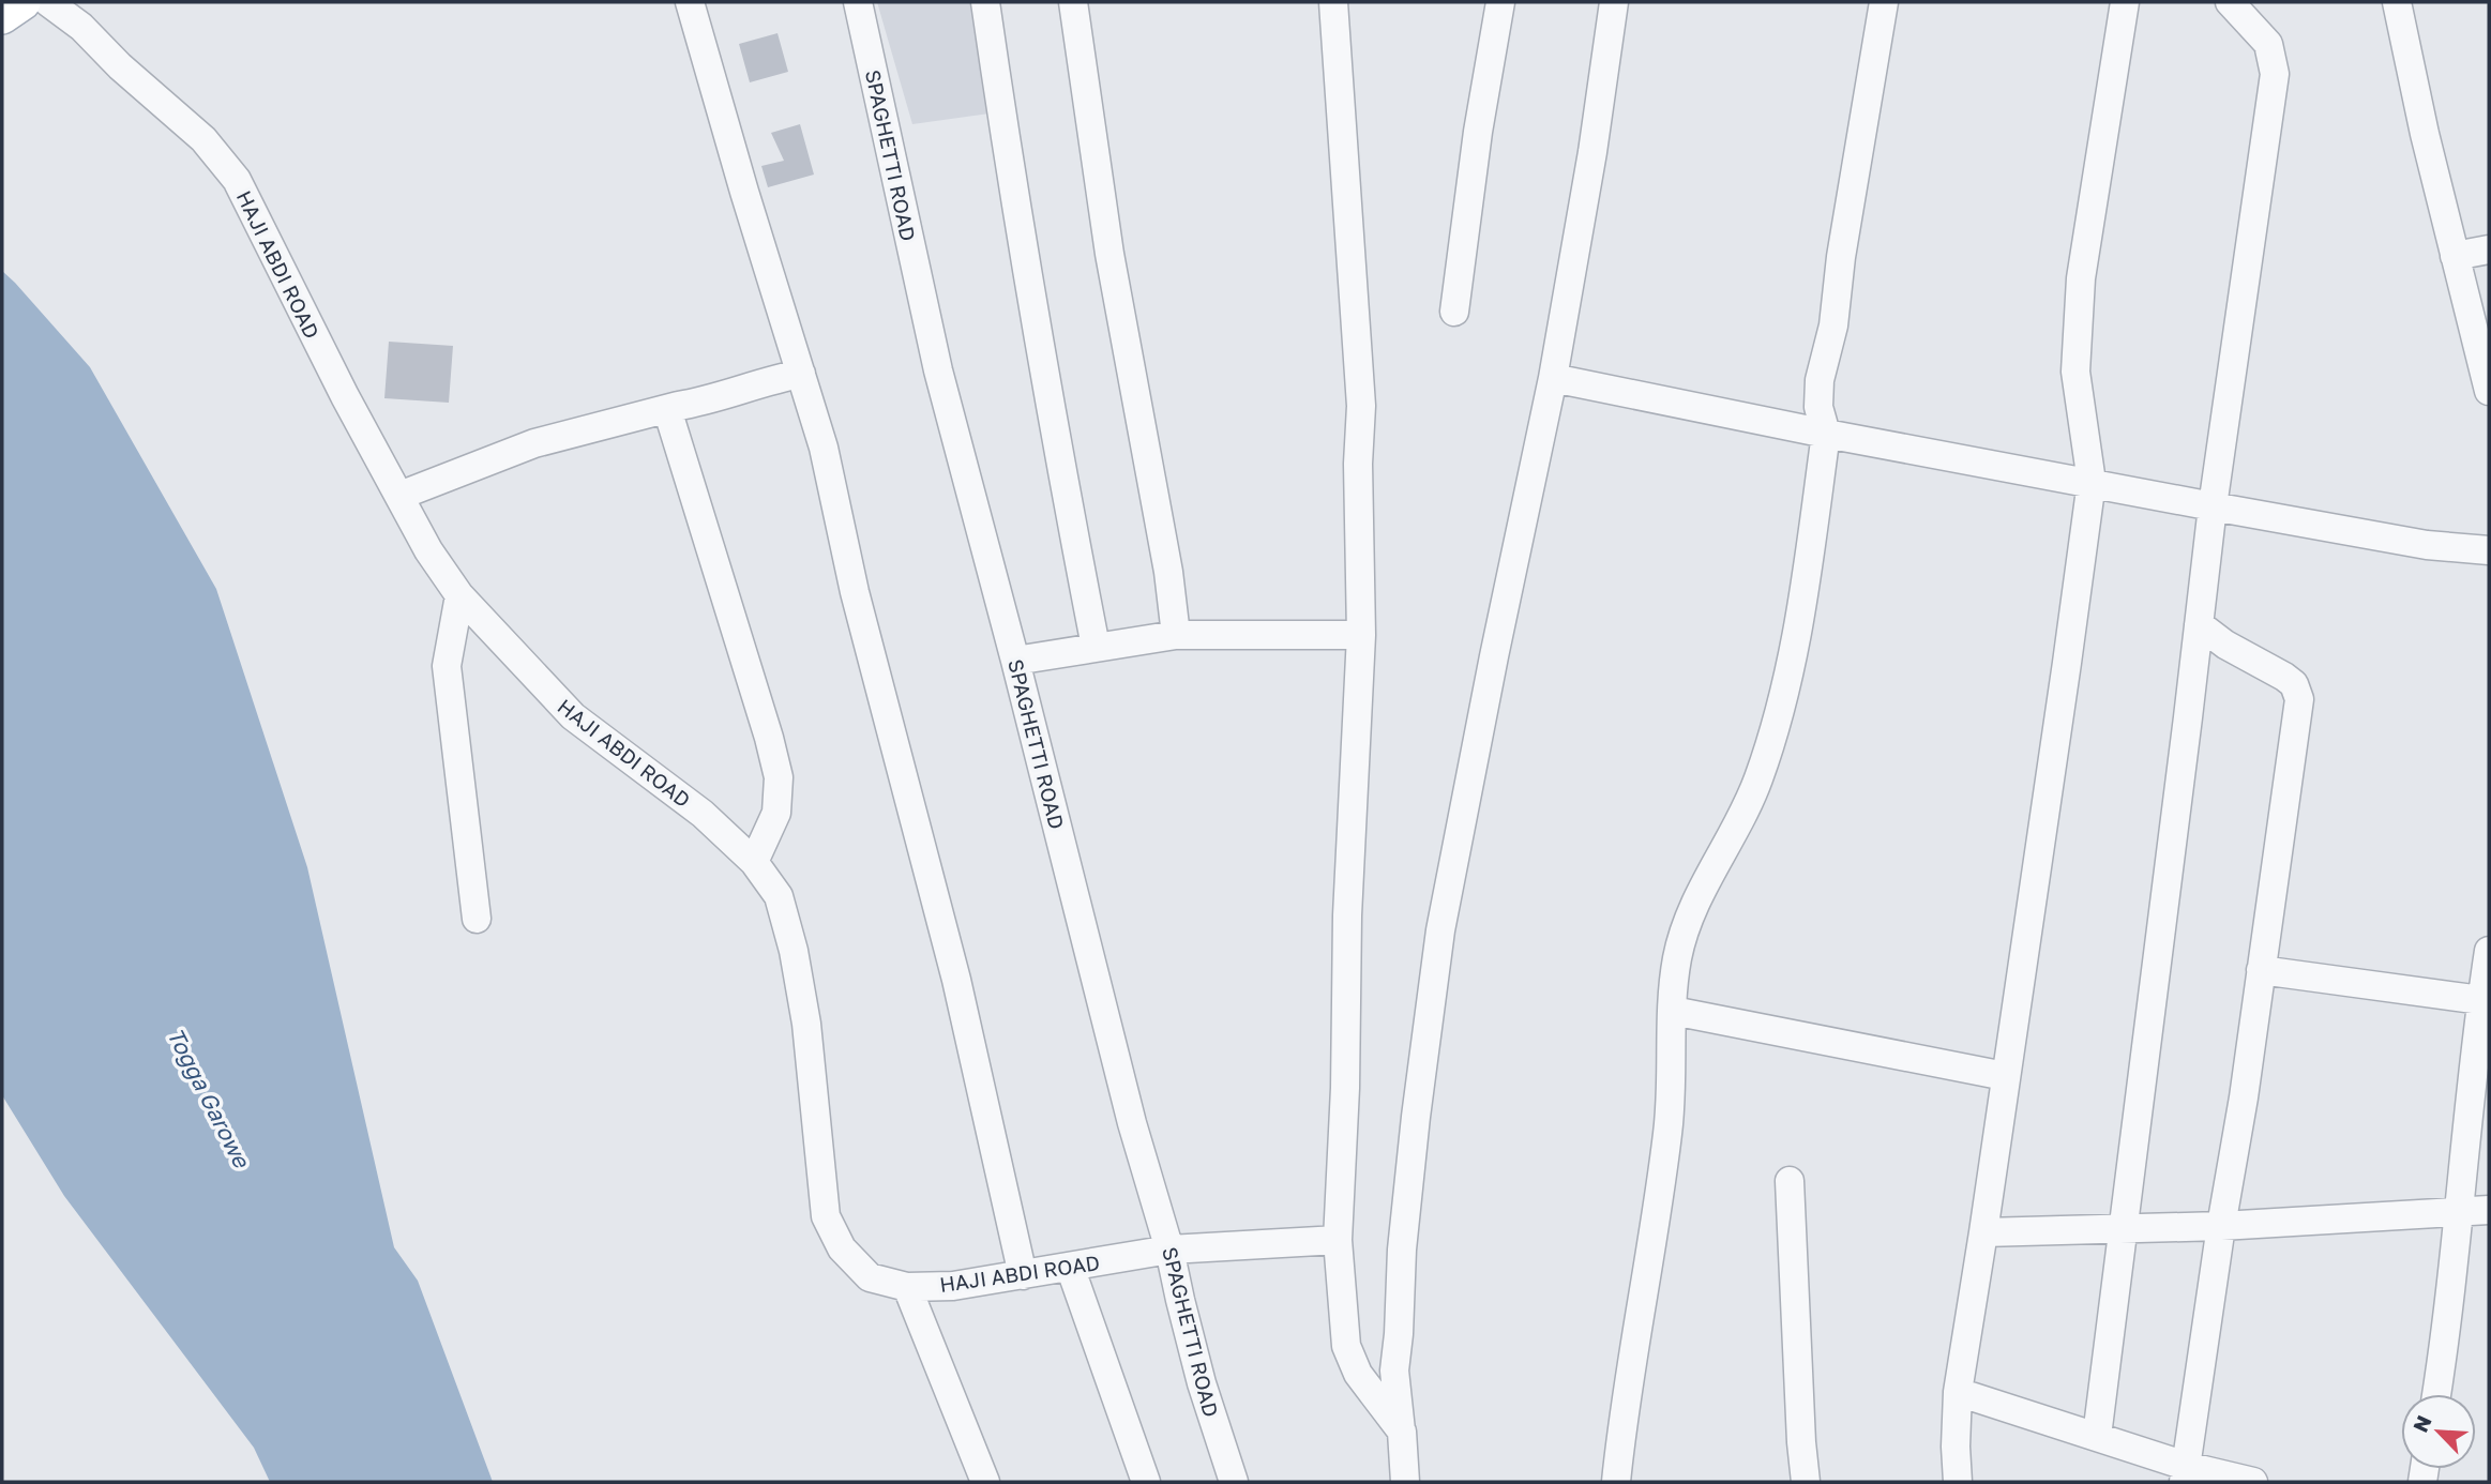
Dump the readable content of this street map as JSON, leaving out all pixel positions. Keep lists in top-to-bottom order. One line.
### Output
{"streets":{"street":["SPAGHETTI ROAD","HAJI ABDI ROAD"]},"crossings":[["SPAGHETTI ROAD","HAJI ABDI ROAD"]],"water":["Togga Garowe"],"north":"top left"}
